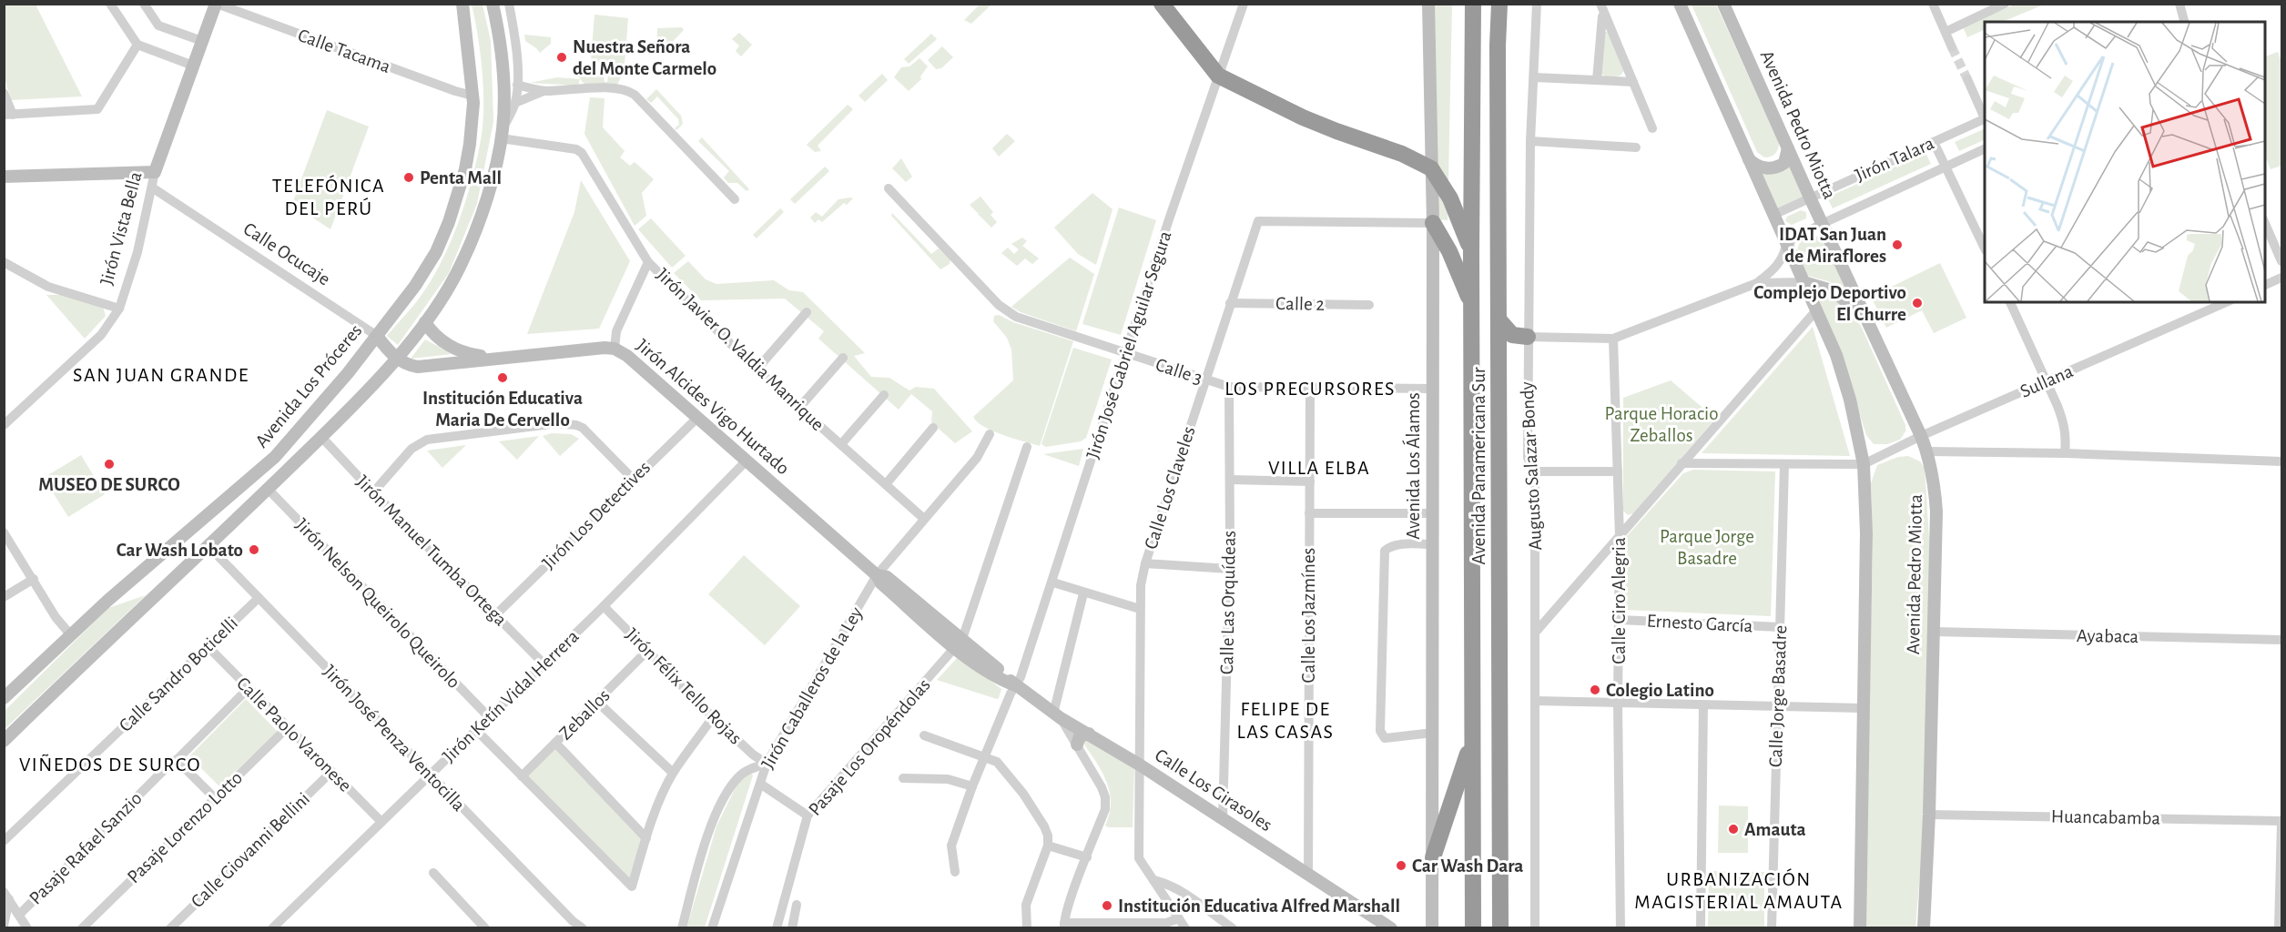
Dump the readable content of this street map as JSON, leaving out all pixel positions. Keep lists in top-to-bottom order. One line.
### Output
{"streets":{"highway":["Avenida Panamericana Sur"],"main road":["Avenida Pedro Miotta","Jirón Vista Bella","Calle Ocucaje","Avenida Los Próceres","Jirón Alcides Vigo Hurtado","Avenida Los Álamos","Calle Los Girasoles"],"street":["Calle Tacama","Jirón Talara","Calle 2","Jirón José Gabriel Aguilar Segura","Jirón Javier O. Valdia Manrique","Calle 3","Sullana","Augusto Salazar Bondy","Calle Los Claveles","Jirón Los Detectives","Jirón Manuel Tumba Ortega","Calle Ciro Alegria","Calle Las Orquídeas","Jirón Nelson Queirolo Queirolo","Calle Los Jazmínes","Ernesto García","Ayabaca","Calle Sandro Boticelli","Jirón Félix Tello Rojas","Jirón Caballeros de la Ley","Jirón Ketín Vidal Herrera","Calle Jorge Basadre","Zeballos","Calle Paolo Varonese","Jirón José Penza Ventocilla","Pasaje Los Oropéndolas","Huancabamba","Pasaje Lorenzo Lotto","Pasaje Rafael Sanzio","Calle Giovanni Bellini"]},"crossings":[["Calle Tacama","Jirón Vista Bella"],["Calle Tacama","Avenida Los Próceres"],["Avenida Pedro Miotta","Jirón Talara"],["Avenida Pedro Miotta","Sullana"],["Avenida Pedro Miotta","Ayabaca"],["Avenida Pedro Miotta","Huancabamba"],["Jirón Vista Bella","Calle Ocucaje"],["Calle Ocucaje","Avenida Los Próceres"],["Calle Ocucaje","Jirón Alcides Vigo Hurtado"],["Calle 2","Calle Los Claveles"],["Jirón José Gabriel Aguilar Segura","Calle 3"],["Jirón José Gabriel Aguilar Segura","Jirón Alcides Vigo Hurtado"],["Jirón José Gabriel Aguilar Segura","Calle Los Girasoles"],["Jirón Javier O. Valdia Manrique","Avenida Los Próceres"],["Jirón Javier O. Valdia Manrique","Jirón Caballeros de la Ley"],["Calle 3","Avenida Los Álamos"],["Calle 3","Calle Los Claveles"],["Calle 3","Calle Las Orquídeas"],["Calle 3","Calle Los Jazmínes"],["Avenida Los Próceres","Jirón Alcides Vigo Hurtado"],["Avenida Los Próceres","Jirón Manuel Tumba Ortega"],["Avenida Los Próceres","Jirón Nelson Queirolo Queirolo"],["Avenida Los Próceres","Jirón José Penza Ventocilla"],["Jirón Alcides Vigo Hurtado","Jirón Los Detectives"],["Jirón Alcides Vigo Hurtado","Jirón Caballeros de la Ley"],["Jirón Alcides Vigo Hurtado","Jirón Ketín Vidal Herrera"],["Jirón Alcides Vigo Hurtado","Pasaje Los Oropéndolas"],["Jirón Alcides Vigo Hurtado","Calle Los Girasoles"],["Avenida Los Álamos","Calle Los Claveles"],["Calle Los Claveles","Calle Los Girasoles"],["Jirón Los Detectives","Jirón Manuel Tumba Ortega"],["Jirón Manuel Tumba Ortega","Jirón Ketín Vidal Herrera"],["Calle Ciro Alegria","Ernesto García"],["Calle Las Orquídeas","Calle Los Girasoles"],["Jirón Nelson Queirolo Queirolo","Jirón Ketín Vidal Herrera"],["Calle Los Jazmínes","Calle Los Girasoles"],["Ernesto García","Calle Jorge Basadre"],["Calle Sandro Boticelli","Calle Paolo Varonese"],["Calle Sandro Boticelli","Jirón José Penza Ventocilla"],["Jirón Félix Tello Rojas","Jirón Caballeros de la Ley"],["Jirón Félix Tello Rojas","Jirón Ketín Vidal Herrera"],["Jirón Félix Tello Rojas","Zeballos"],["Jirón Ketín Vidal Herrera","Calle Paolo Varonese"],["Jirón Ketín Vidal Herrera","Jirón José Penza Ventocilla"],["Calle Paolo Varonese","Pasaje Lorenzo Lotto"],["Calle Paolo Varonese","Pasaje Rafael Sanzio"],["Calle Paolo Varonese","Calle Giovanni Bellini"]],"districts":["TELEFÓNICA DEL PERÚ","SAN JUAN GRANDE","LOS PRECURSORES","VILLA ELBA","FELIPE DE LAS CASAS","VIÑEDOS DE SURCO","URBANIZACIÓN MAGISTERIAL AMAUTA"],"parks":["Parque Horacio Zeballos","Parque Jorge Basadre"],"places":["Nuestra Señora del Monte Carmelo","Penta Mall","IDAT San Juan de Miraflores","Complejo Deportivo El Churre","Institución Educativa Maria De Cervello","MUSEO DE SURCO","Car Wash Lobato","Colegio Latino","Amauta","Car Wash Dara","Institución Educativa Alfred Marshall"]}
